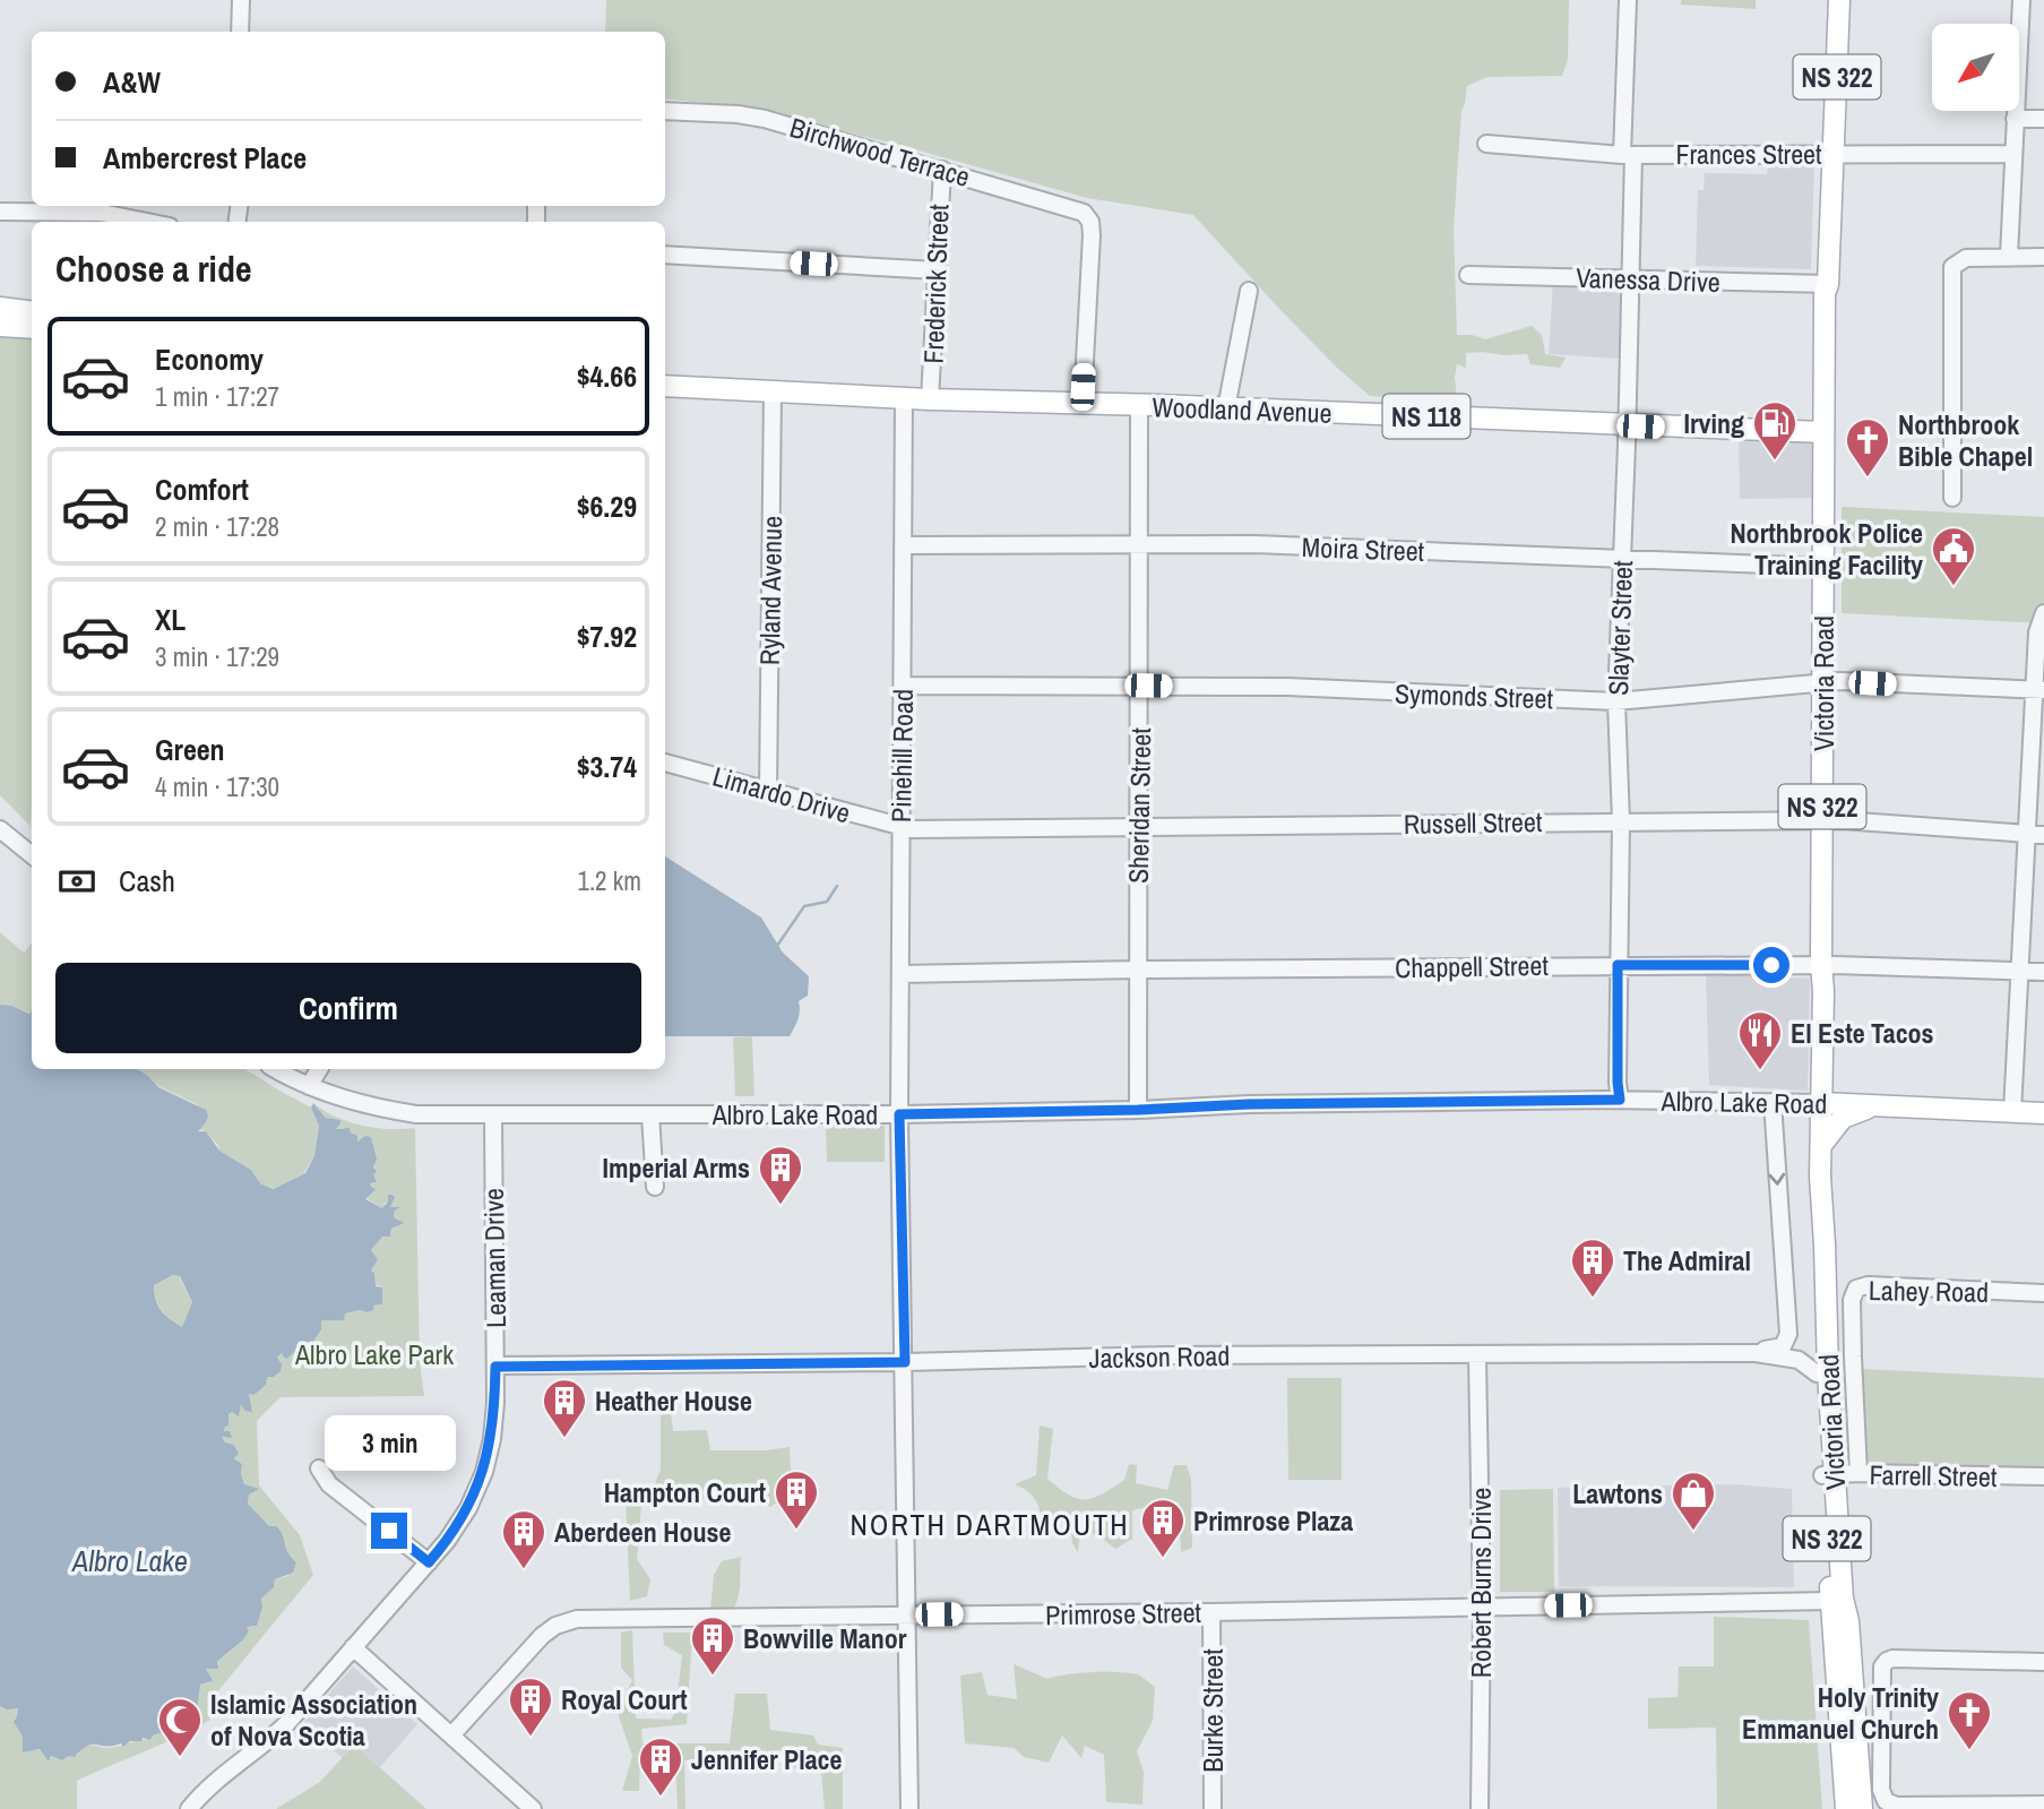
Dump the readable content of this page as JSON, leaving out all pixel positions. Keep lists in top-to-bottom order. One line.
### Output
{"streets":{"main road":["NS 322","Woodland Avenue","NS 118","Victoria Road","Albro Lake Road"],"street":["Birchwood Terrace","Frances Street","Vanessa Drive","Frederick Street","Moira Street","Ryland Avenue","Slayter Street","Symonds Street","Pinehill Road","Limardo Drive","Sheridan Street","Russell Street","Chappell Street","Leaman Drive","Lahey Road","Jackson Road","Farrell Street","Robert Burns Drive","Primrose Street","Burke Street"]},"crossings":[["Birchwood Terrace","Frederick Street"],["Birchwood Terrace","Woodland Avenue"],["Frances Street","Slayter Street"],["Frances Street","Victoria Road"],["Vanessa Drive","Slayter Street"],["Vanessa Drive","Victoria Road"],["Frederick Street","Woodland Avenue"],["Woodland Avenue","Ryland Avenue"],["Woodland Avenue","Slayter Street"],["Woodland Avenue","Victoria Road"],["Woodland Avenue","Pinehill Road"],["Woodland Avenue","Sheridan Street"],["Moira Street","Slayter Street"],["Moira Street","Victoria Road"],["Moira Street","Pinehill Road"],["Moira Street","Sheridan Street"],["Ryland Avenue","Limardo Drive"],["Slayter Street","Symonds Street"],["Slayter Street","Russell Street"],["Slayter Street","Chappell Street"],["Slayter Street","Albro Lake Road"],["Victoria Road","Symonds Street"],["Victoria Road","Russell Street"],["Victoria Road","Chappell Street"],["Victoria Road","Albro Lake Road"],["Victoria Road","Jackson Road"],["Victoria Road","Farrell Street"],["Victoria Road","Primrose Street"],["Symonds Street","Pinehill Road"],["Symonds Street","Sheridan Street"],["Pinehill Road","Limardo Drive"],["Pinehill Road","Russell Street"],["Pinehill Road","Chappell Street"],["Pinehill Road","Albro Lake Road"],["Pinehill Road","Jackson Road"],["Pinehill Road","Primrose Street"],["Limardo Drive","Russell Street"],["Sheridan Street","Russell Street"],["Sheridan Street","Chappell Street"],["Sheridan Street","Albro Lake Road"],["Albro Lake Road","Leaman Drive"],["Leaman Drive","Jackson Road"],["Lahey Road","Farrell Street"],["Jackson Road","Robert Burns Drive"],["Robert Burns Drive","Primrose Street"],["Primrose Street","Burke Street"]],"districts":["NORTH DARTMOUTH"],"water":["Albro Lake"],"parks":["Albro Lake Park"],"places":{"fuel station":["Irving"],"church":["Northbrook Bible Chapel","Holy Trinity Emmanuel Church"],"public building":["Northbrook Police Training Facility"],"restaurant":["El Este Tacos"],"building":["Imperial Arms","The Admiral","Heather House","Hampton Court","Primrose Plaza","Aberdeen House","Bowville Manor","Royal Court","Jennifer Place"],"shop":["Lawtons"],"mosque":["Islamic Association of Nova Scotia"]},"north":"bottom left","page":{"banner":["A&W","Ambercrest Place"],"heading":"Choose a ride","list":[{"name":"Economy","note":"1 min · 17:27","value":"$4.66"},{"name":"Comfort","note":"2 min · 17:28","value":"$6.29"},{"name":"XL","note":"3 min · 17:29","value":"$7.92"},{"name":"Green","note":"4 min · 17:30","value":"$3.74"}],"pay":["Cash","1.2 km"],"buttons":"Confirm","bubble":"3 min"}}
